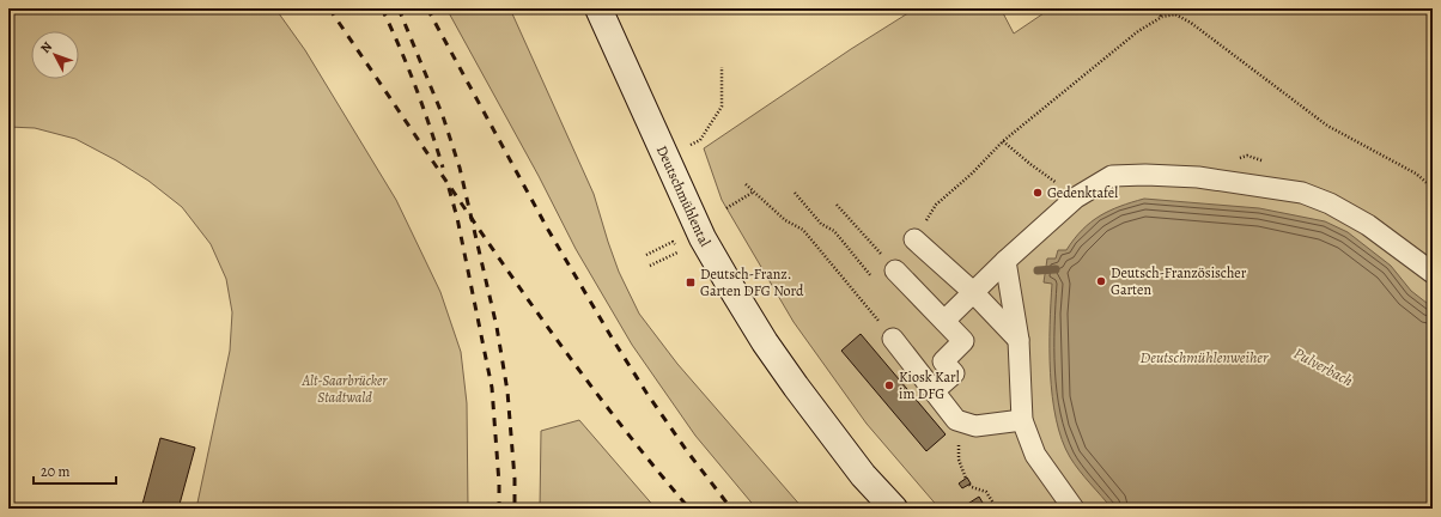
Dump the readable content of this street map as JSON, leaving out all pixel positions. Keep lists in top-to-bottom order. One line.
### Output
{"streets":{"main road":["Deutschmühlental"]},"water":["Deutschmühlenweiher","Pulverbach"],"parks":["Alt-Saarbrücker Stadtwald"],"places":{"other":["Gedenktafel","Deutsch-Französischer Garten","Kiosk Karl im DFG"],"transit":["Deutsch-Franz. Garten DFG Nord"]},"scale_bar":"20 m","north":"top left"}
